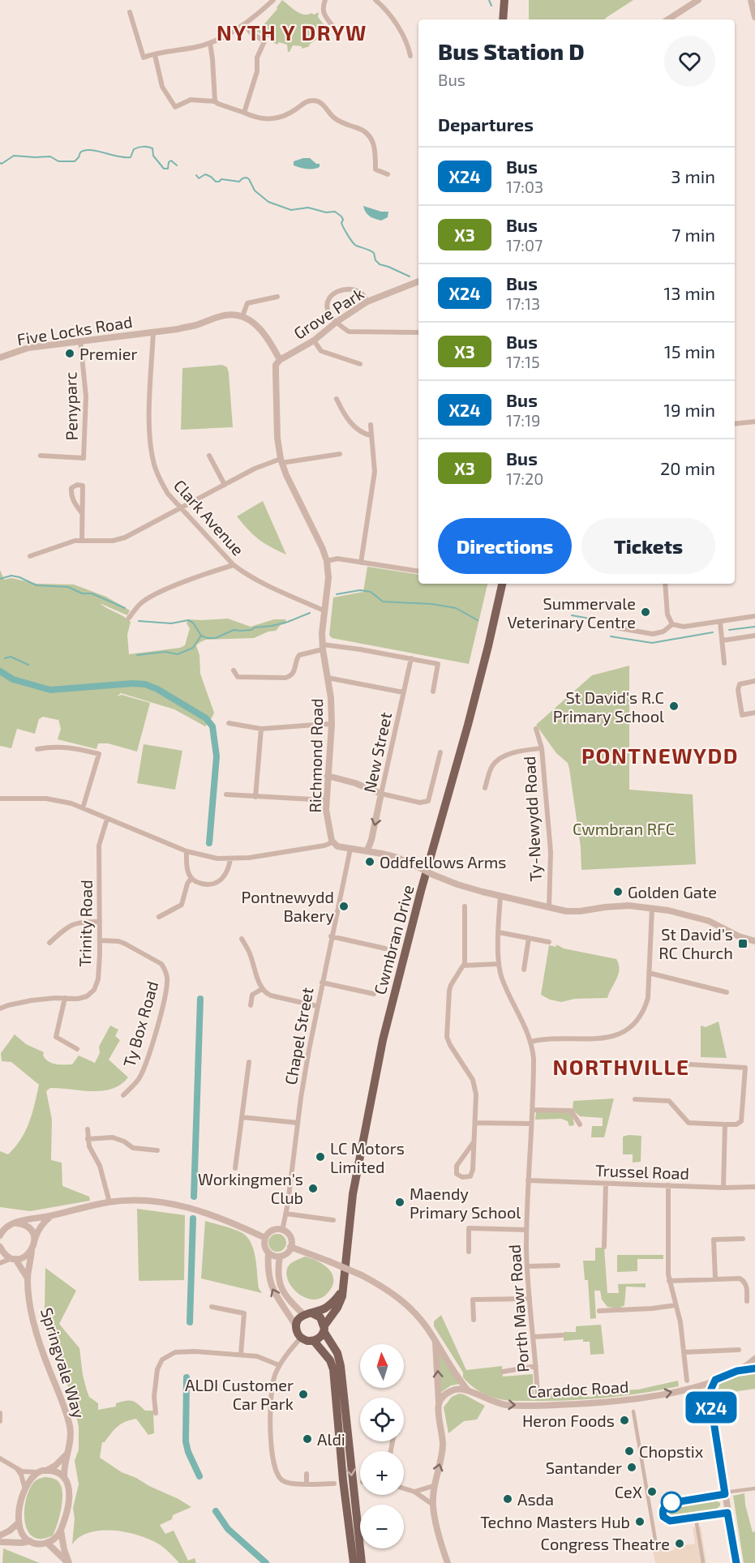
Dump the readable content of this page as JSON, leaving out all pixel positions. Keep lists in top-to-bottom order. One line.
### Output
{"streets":{"main road":["Cwmbran Drive"],"street":["Grove Park","Five Locks Road","Penyparc","Clark Avenue","New Street","Richmond Road","Ty-Newydd Road","Trinity Road","Ty Box Road","Chapel Street","Trussel Road","Porth Mawr Road","Springvale Way","Caradoc Road"]},"crossings":[["Five Locks Road","Penyparc"],["Five Locks Road","Clark Avenue"],["Clark Avenue","Richmond Road"],["Trinity Road","Ty Box Road"],["Trussel Road","Porth Mawr Road"]],"one_way":["Caradoc Road"],"districts":["NYTH Y DRYW","PONTNEWYDD","NORTHVILLE"],"parks":["Cwmbran RFC"],"places":{"other":["Premier","Summervale Veterinary Centre","St David's R.C Primary School","Oddfellows Arms","Golden Gate","Pontnewydd Bakery","LC Motors Limited","Workingmen's Club","Maendy Primary School","ALDI Customer Car Park","Heron Foods","Aldi","Chopstix","Santander","CeX","Asda","Techno Masters Hub","Congress Theatre"],"transit":["St David's RC Church"]},"lines":["bus line X24"],"north":"top","page":{"on_map":"X24","heading":[["Bus Station D","Bus"],"Departures"],"list":[{"mark":"X24","name":"Bus","note":"17:03","value":"3 min"},{"mark":"X3","name":"Bus","note":"17:07","value":"7 min"},{"mark":"X24","name":"Bus","note":"17:13","value":"13 min"},{"mark":"X3","name":"Bus","note":"17:15","value":"15 min"},{"mark":"X24","name":"Bus","note":"17:19","value":"19 min"},{"mark":"X3","name":"Bus","note":"17:20","value":"20 min"}],"buttons":["Directions","Tickets"],"map_buttons":["+","−"]}}
